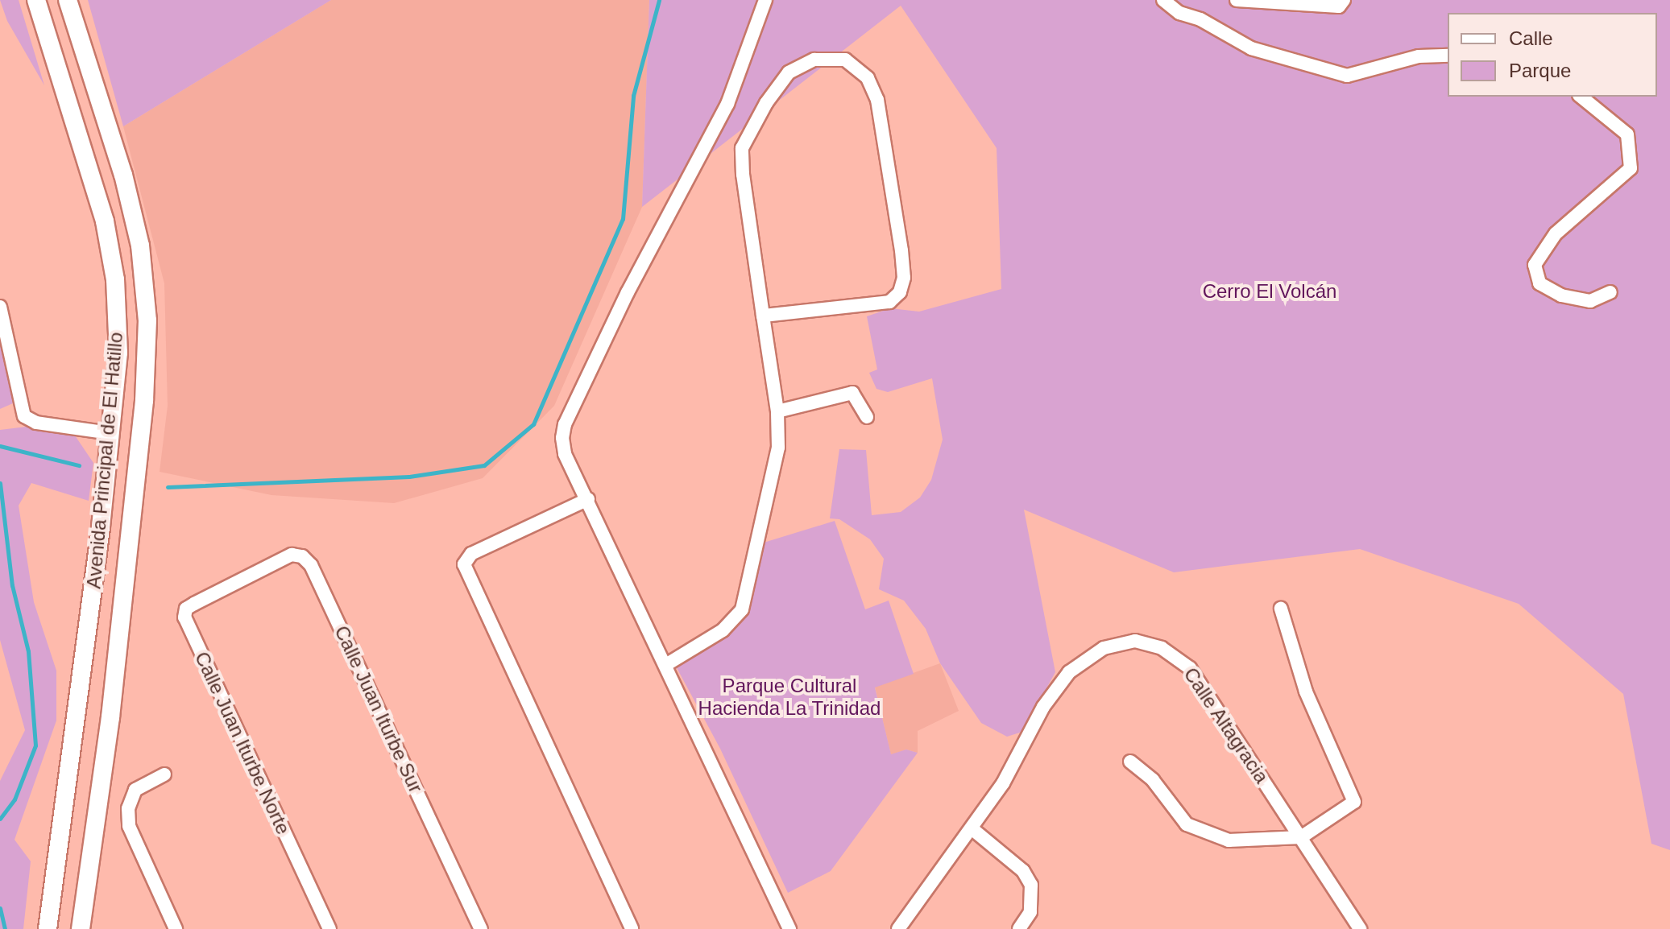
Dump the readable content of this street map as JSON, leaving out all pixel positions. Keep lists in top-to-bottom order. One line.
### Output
{"streets":{"main road":["Avenida Principal de El Hatillo"],"street":["Calle Juan Iturbe Sur","Calle Altagracia","Calle Juan Iturbe Norte"]},"crossings":[["Calle Juan Iturbe Sur","Calle Juan Iturbe Norte"]],"parks":["Cerro El Volcán","Parque Cultural Hacienda La Trinidad"],"legend":["Calle","Parque"]}
